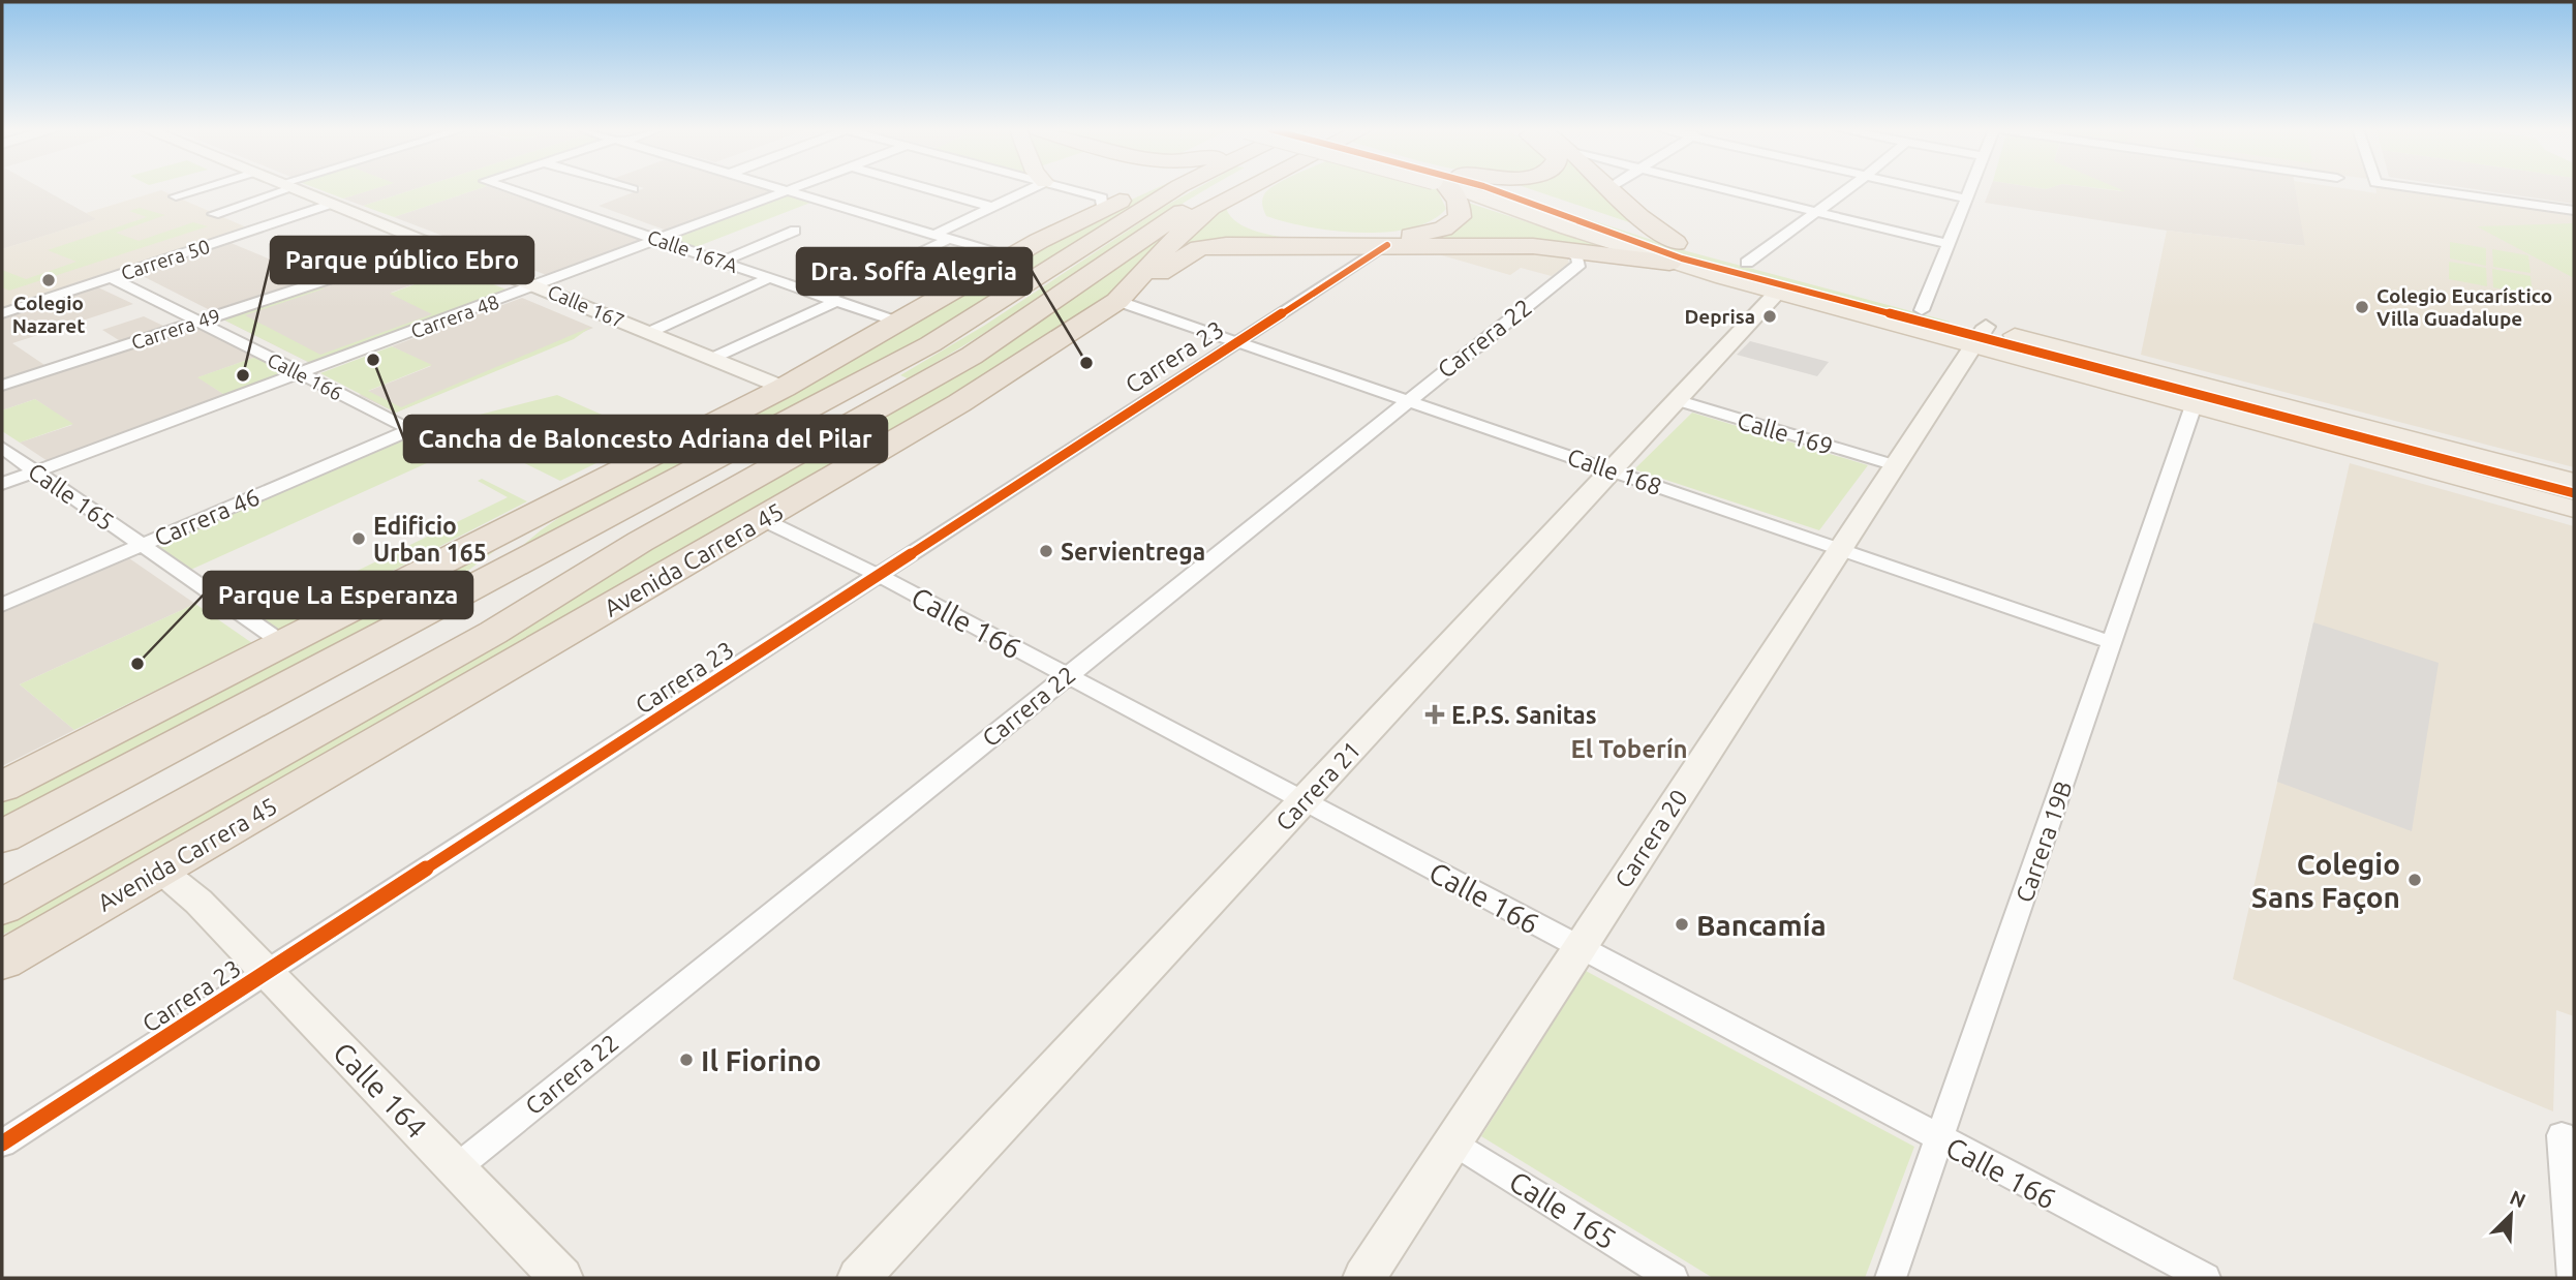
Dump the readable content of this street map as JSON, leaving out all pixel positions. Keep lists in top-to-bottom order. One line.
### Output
{"streets":{"highway":["Avenida Carrera 45"],"main road":["Calle 167","Carrera 21","Carrera 20","Calle 164"],"street":["Calle 167A","Carrera 50","Carrera 48","Carrera 49","Carrera 22","Carrera 23","Calle 166","Calle 169","Calle 168","Calle 165","Carrera 46","Carrera 19B"]},"crossings":[["Calle 167A","Carrera 48"],["Carrera 50","Calle 167"],["Carrera 50","Calle 166"],["Calle 167","Carrera 48"],["Calle 167","Carrera 49"],["Carrera 48","Calle 166"],["Carrera 48","Calle 165"],["Carrera 49","Calle 166"],["Carrera 22","Calle 166"],["Carrera 22","Calle 168"],["Carrera 22","Calle 164"],["Carrera 23","Calle 166"],["Carrera 23","Calle 168"],["Carrera 23","Calle 164"],["Calle 166","Carrera 46"],["Calle 166","Avenida Carrera 45"],["Calle 166","Carrera 21"],["Calle 166","Carrera 20"],["Calle 166","Carrera 19B"],["Calle 169","Carrera 21"],["Calle 169","Carrera 20"],["Calle 168","Avenida Carrera 45"],["Calle 168","Carrera 21"],["Calle 168","Carrera 20"],["Calle 168","Carrera 19B"],["Calle 165","Carrera 46"],["Calle 165","Carrera 20"],["Avenida Carrera 45","Calle 164"]],"districts":["El Toberín"],"places":{"other":["Colegio Nazaret","Colegio Eucarístico Villa Guadalupe","Deprisa","Cancha de Baloncesto Adriana del Pilar","Dra. Soffa Alegria","Parque público Ebro","Edificio Urban 165","Servientrega","Parque La Esperanza","Colegio Sans Façon","Bancamía","Il Fiorino"],"health":["E.P.S. Sanitas"]},"north":"top right"}
